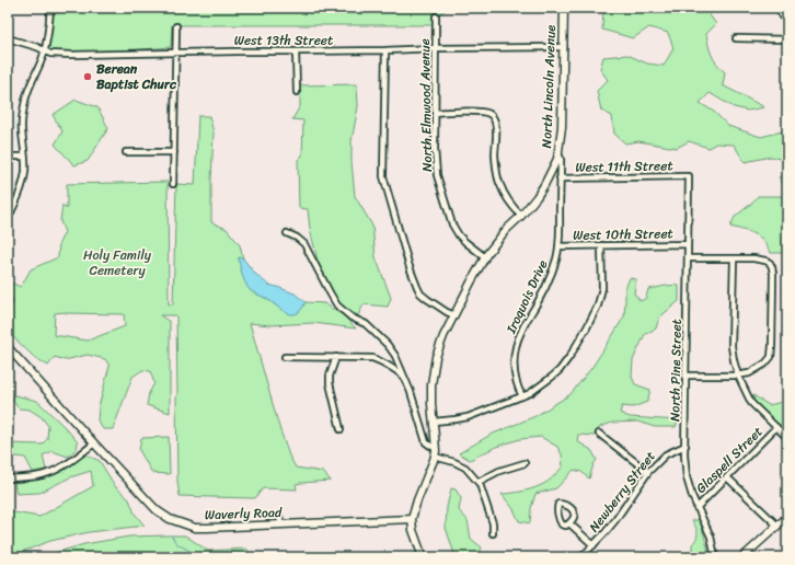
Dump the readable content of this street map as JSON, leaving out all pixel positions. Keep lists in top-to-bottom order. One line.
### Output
{"streets":{"street":["West 13th Street","North Lincoln Avenue","North Elmwood Avenue","West 11th Street","West 10th Street","Iroquois Drive","North Pine Street","Glaspell Street","Newberry Street","Waverly Road"]},"crossings":[["West 13th Street","North Lincoln Avenue"],["West 13th Street","North Elmwood Avenue"],["North Lincoln Avenue","North Elmwood Avenue"],["North Lincoln Avenue","Iroquois Drive"],["North Lincoln Avenue","Waverly Road"],["West 11th Street","Iroquois Drive"],["West 11th Street","North Pine Street"],["West 10th Street","Iroquois Drive"],["West 10th Street","North Pine Street"],["North Pine Street","Glaspell Street"],["North Pine Street","Newberry Street"]],"parks":["Holy Family Cemetery"],"places":["Berean Baptist Churc"]}
